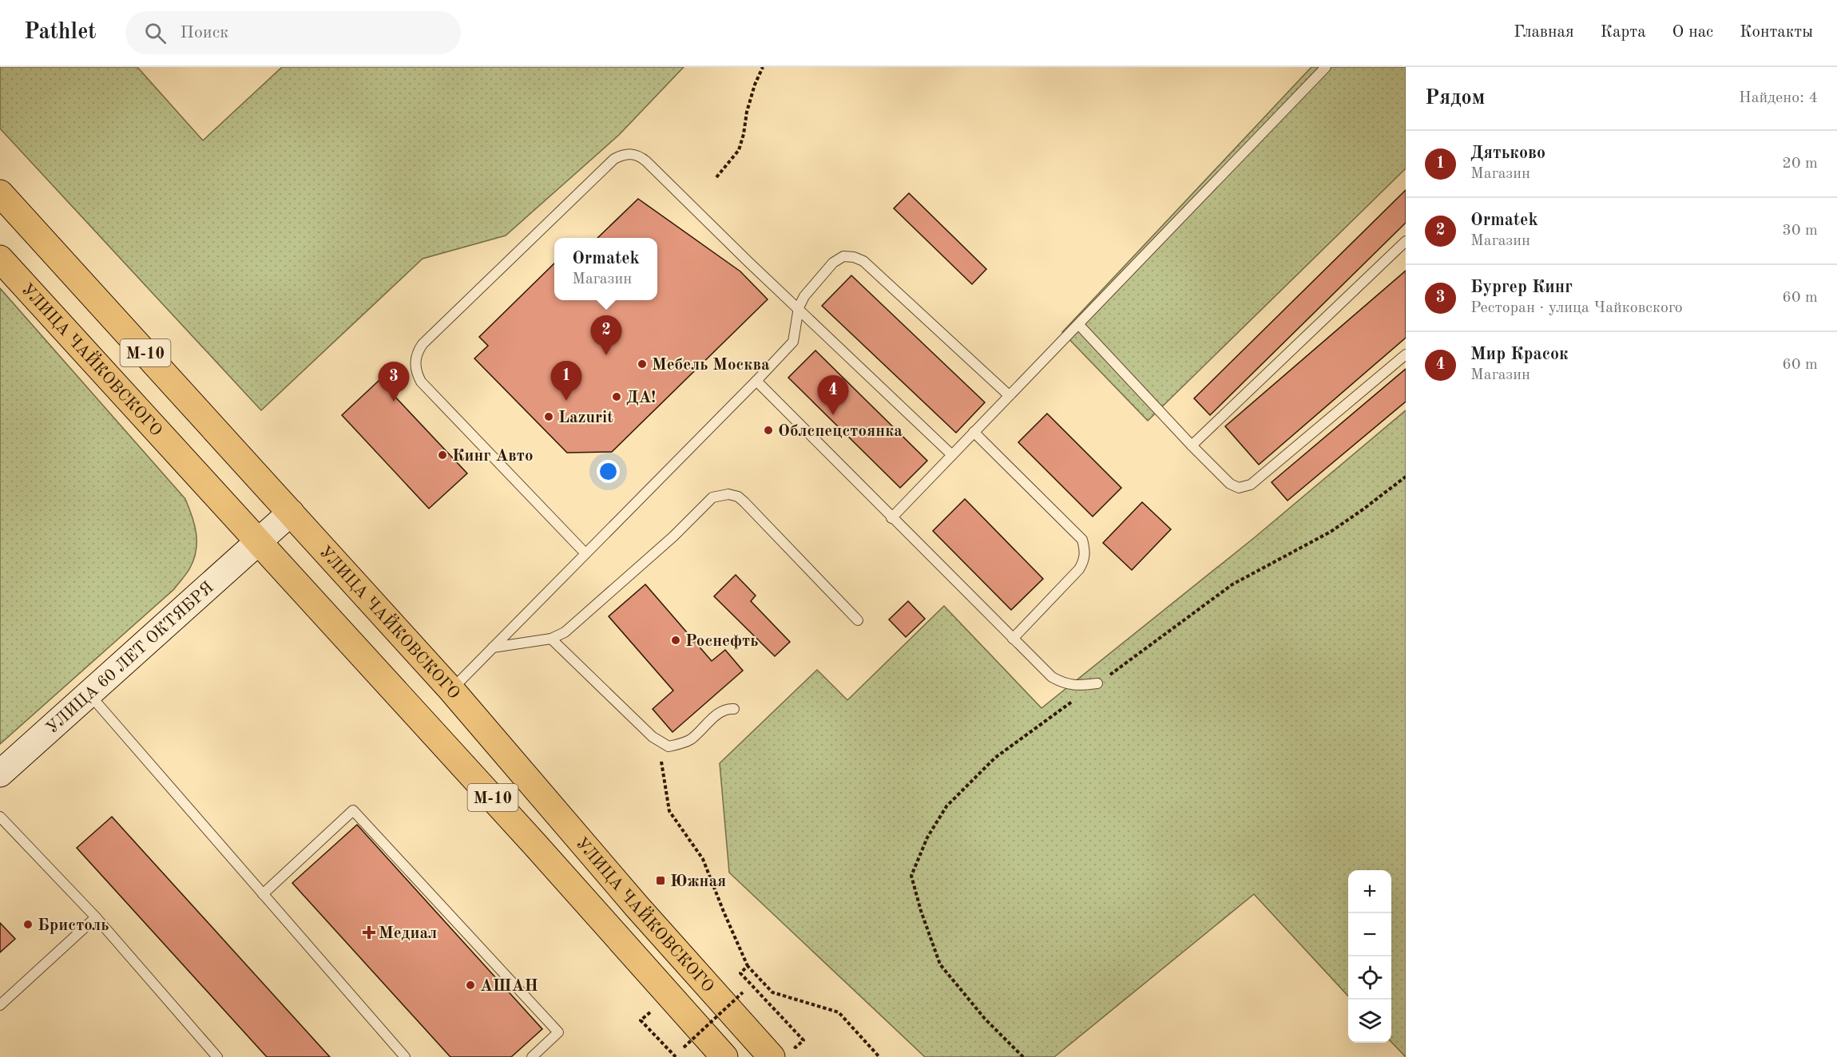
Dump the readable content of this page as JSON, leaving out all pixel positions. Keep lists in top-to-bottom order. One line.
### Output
{"streets":{"highway":["М-10","УЛИЦА ЧАЙКОВСКОГО"],"street":["УЛИЦА 60 ЛЕТ ОКТЯБРЯ"]},"crossings":[["УЛИЦА ЧАЙКОВСКОГО","УЛИЦА 60 ЛЕТ ОКТЯБРЯ"]],"places":{"other":["Мебель Москва","ДА!","Lazurit","Облспецстоянка","Кинг Авто","Роснефть","Бристоль","AШАН"],"transit":["Южная"],"health":["Медиал"]},"page":{"header":"Pathlet","search":"Поиск","nav":["Главная","Карта","О нас","Контакты"],"heading":["Рядом","Найдено: 4"],"list":[{"mark":"1","name":"Дятьково","note":"Магазин","value":"20 m"},{"mark":"2","name":"Ormatek","note":"Магазин","value":"30 m"},{"mark":"3","name":"Бургер Кинг","note":"Ресторан · улица Чайковского","value":"60 m"},{"mark":"4","name":"Мир Красок","note":"Магазин","value":"60 m"}],"popup":["Ormatek","Магазин"],"pins":["2","1","3","4"],"map_buttons":["+","−"]}}
